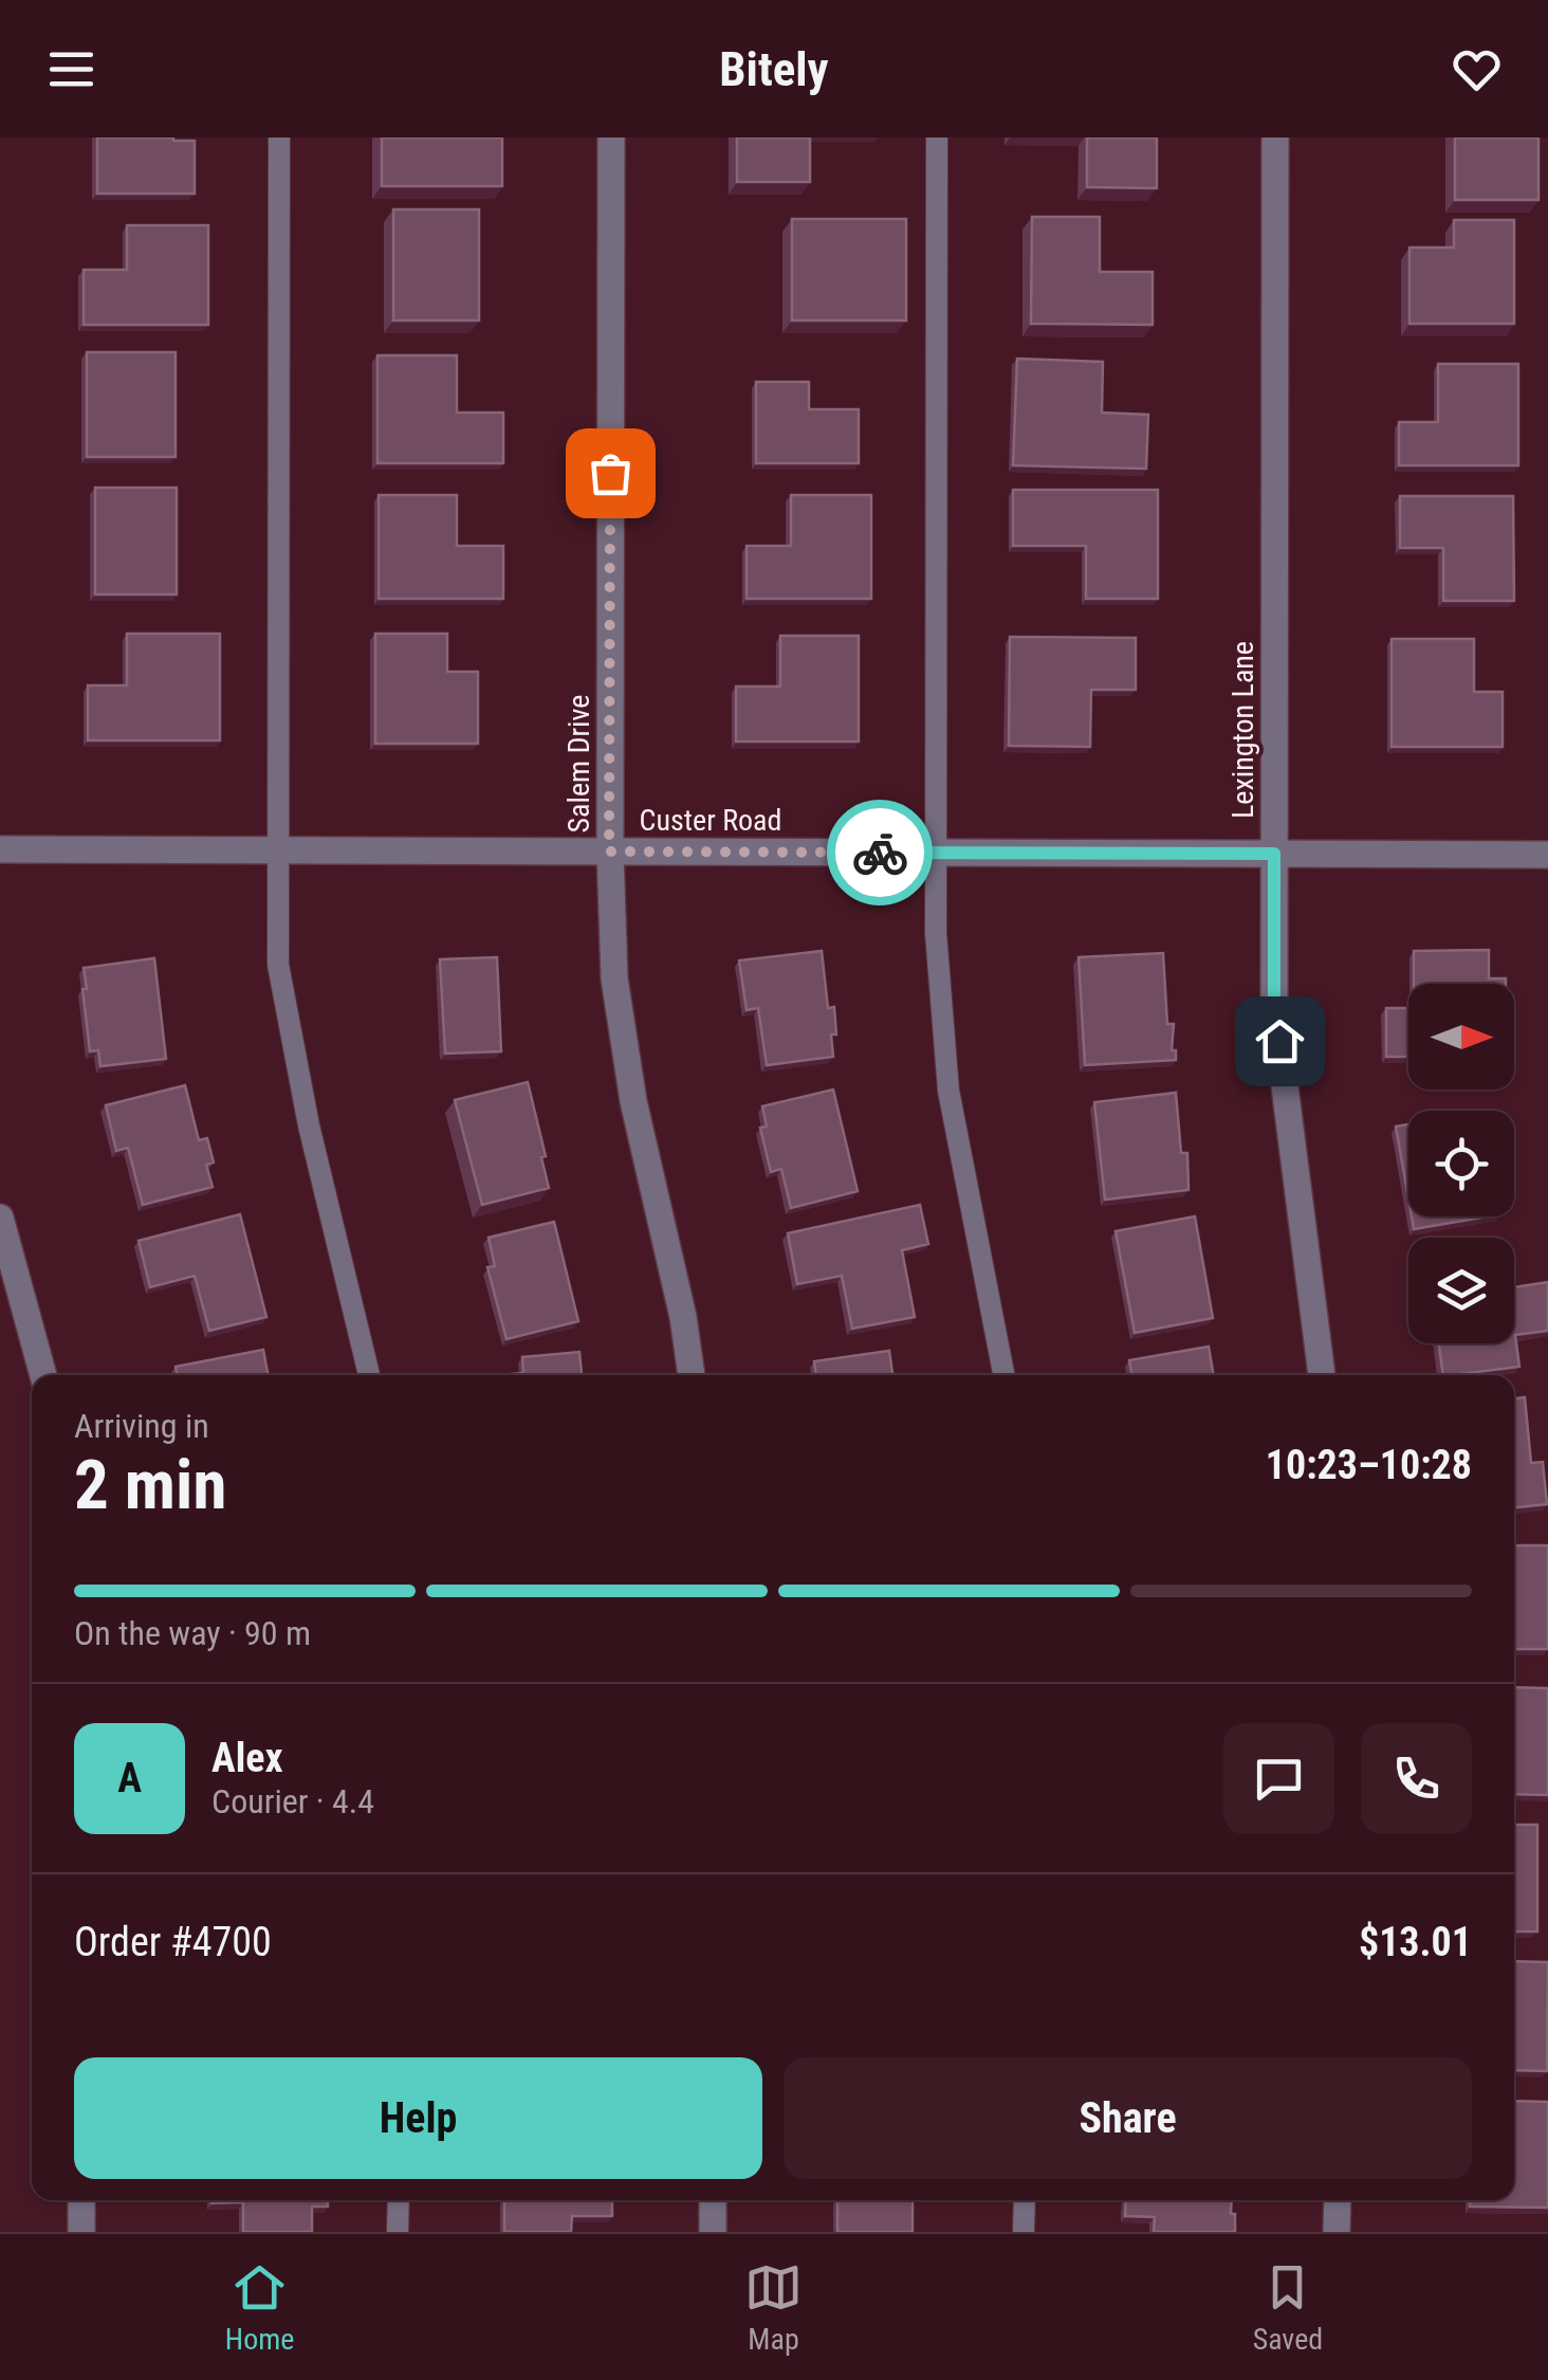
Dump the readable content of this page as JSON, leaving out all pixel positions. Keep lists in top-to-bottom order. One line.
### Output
{"streets":{"street":["Lexington Lane","Salem Drive","Custer Road"]},"crossings":[["Lexington Lane","Custer Road"],["Salem Drive","Custer Road"]],"north":"right","page":{"header":"Bitely","heading":["2 min","Arriving in","10:23–10:28"],"panel":["Alex","Courier · 4.4","Order #4700","$13.01"],"bar":"On the way · 90 m","round":"A","buttons":["Help","Share"],"tabs":["Home","Map","Saved"]}}
